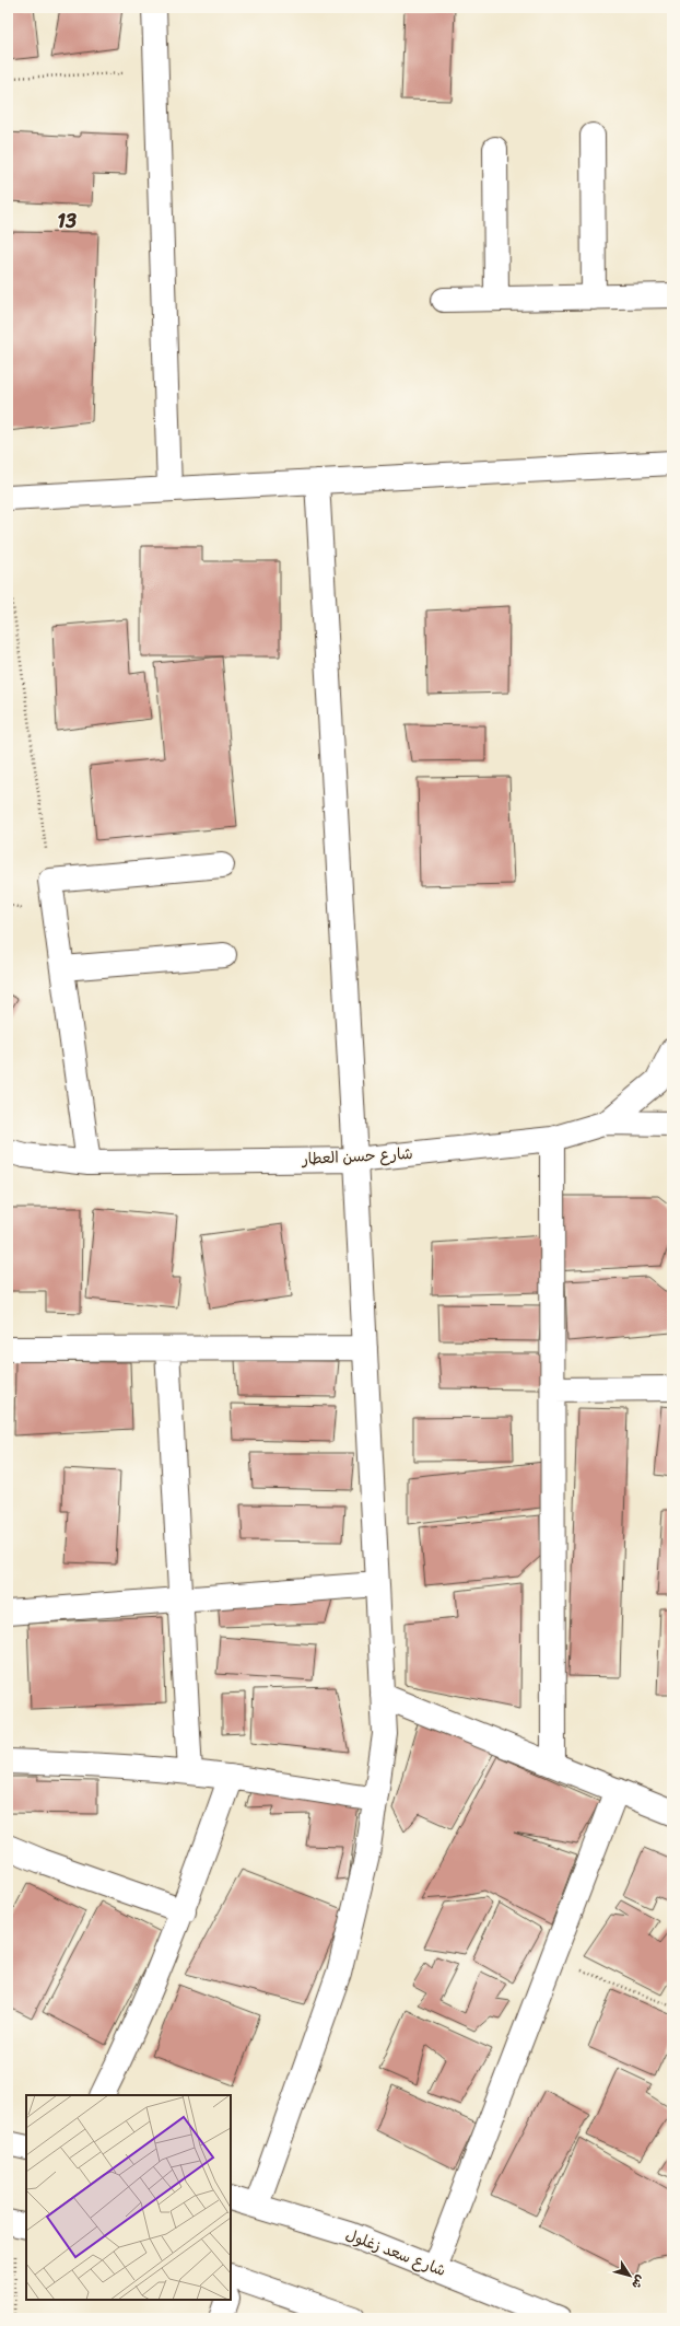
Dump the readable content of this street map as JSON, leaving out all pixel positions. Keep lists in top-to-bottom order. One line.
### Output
{"streets":{"street":["شارع حسن العطار","شارع سعد زغلول"]},"districts":["13"],"north":"bottom right"}
